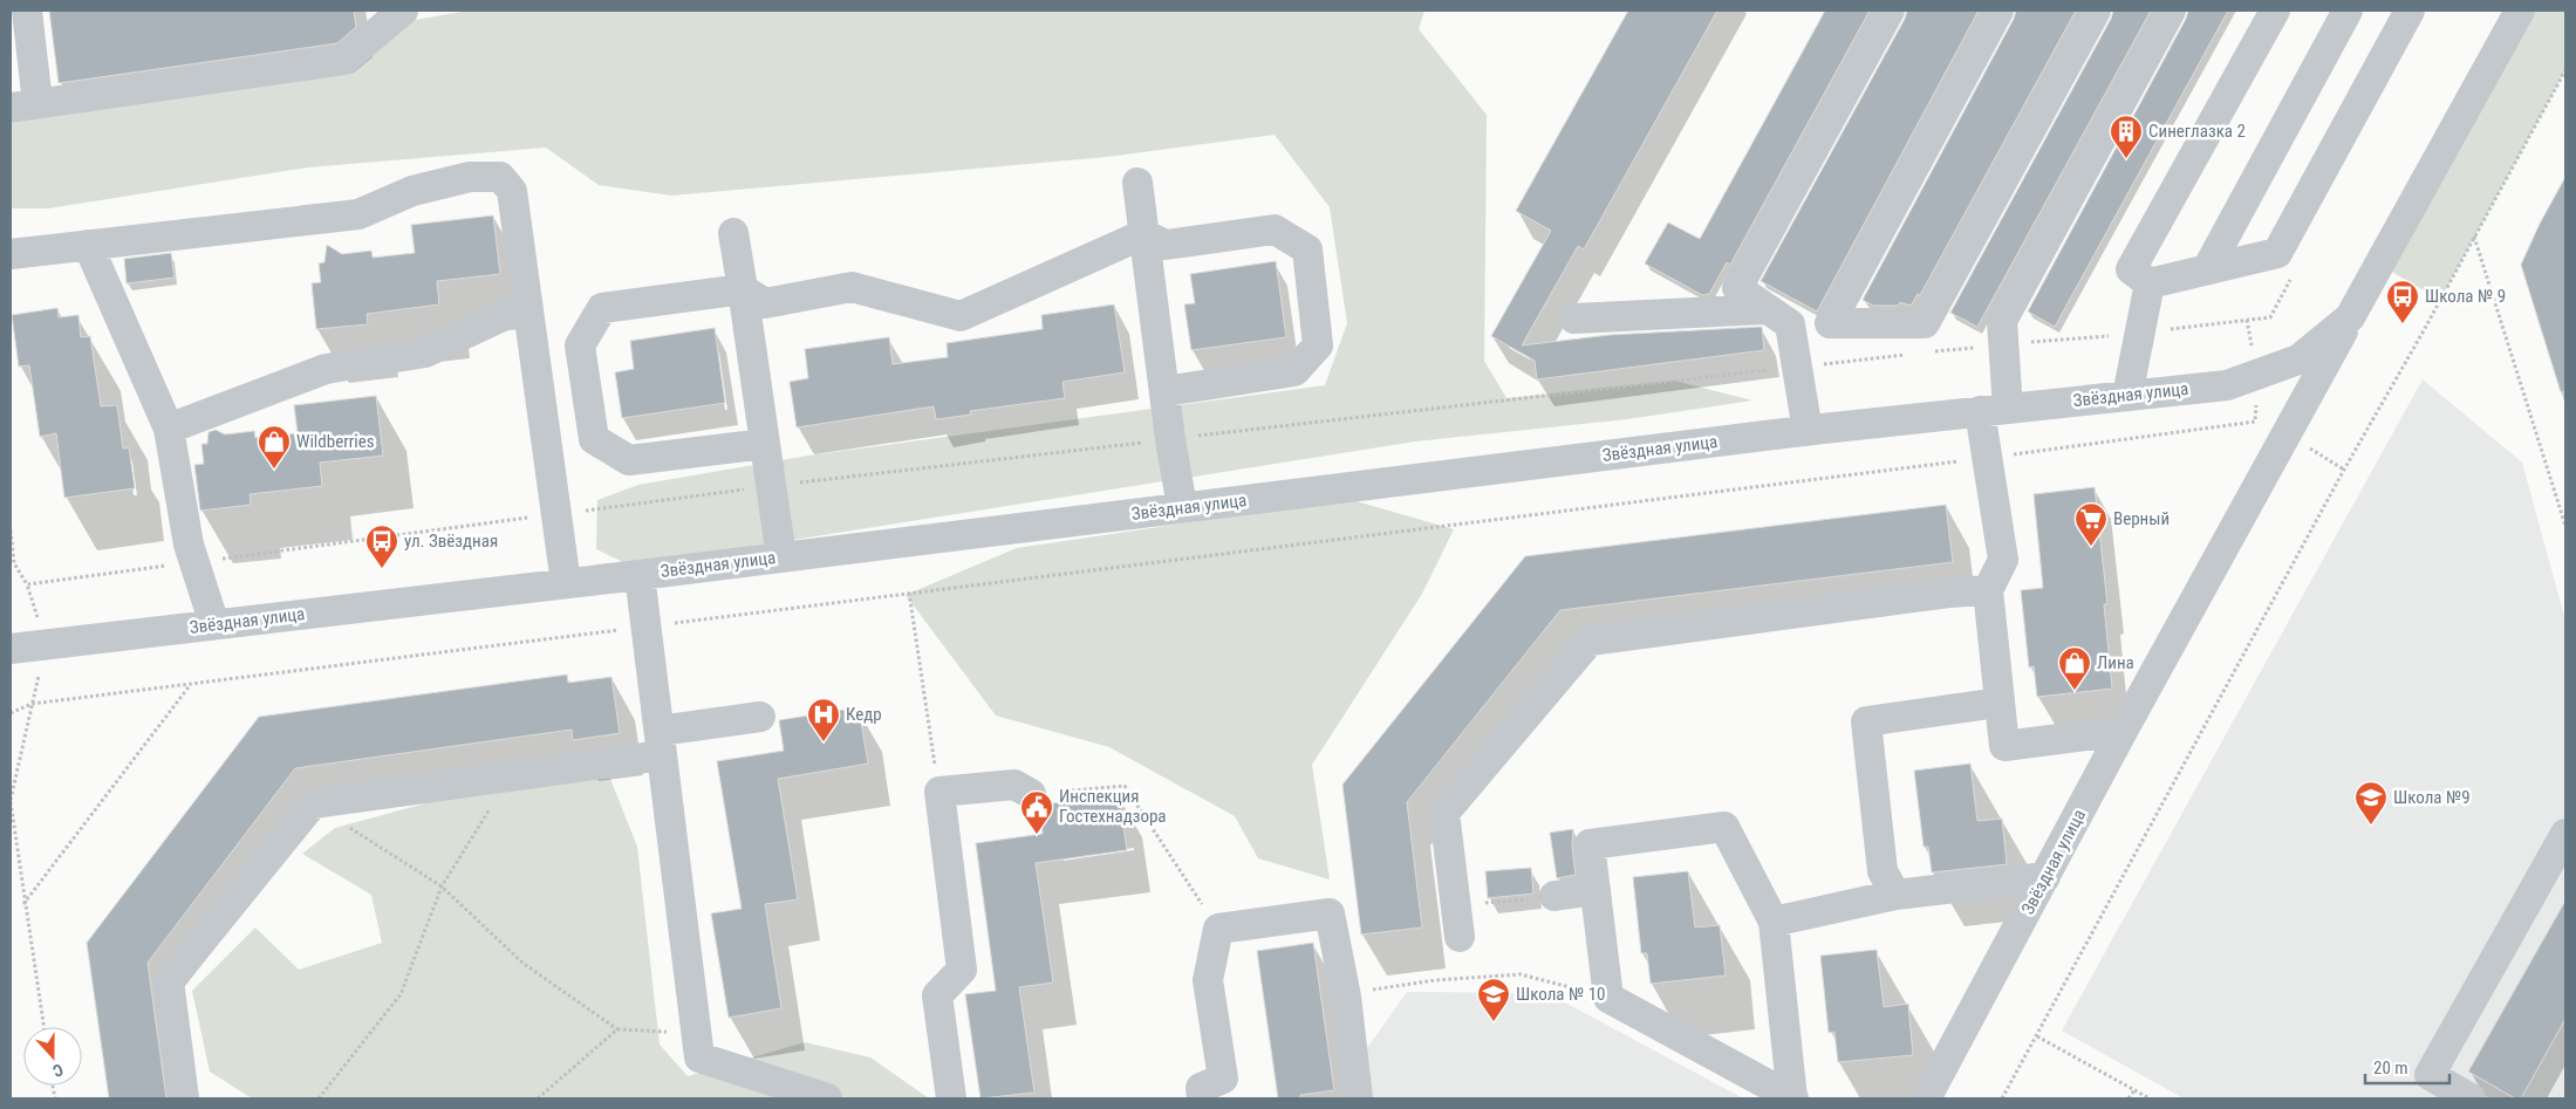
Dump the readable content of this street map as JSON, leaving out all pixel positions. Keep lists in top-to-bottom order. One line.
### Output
{"streets":{"street":["Звёздная улица"]},"places":{"building":["Синеглазка 2"],"bus stop":["Школа № 9","ул. Звёздная"],"shop":["Wildberries","Лина"],"supermarket":["Верный"],"hospital":["Кедр"],"school or university":["Школа №9","Школа № 10"],"public building":["Инспекция Гостехнадзора"]},"scale_bar":"20 m","north":"bottom"}
